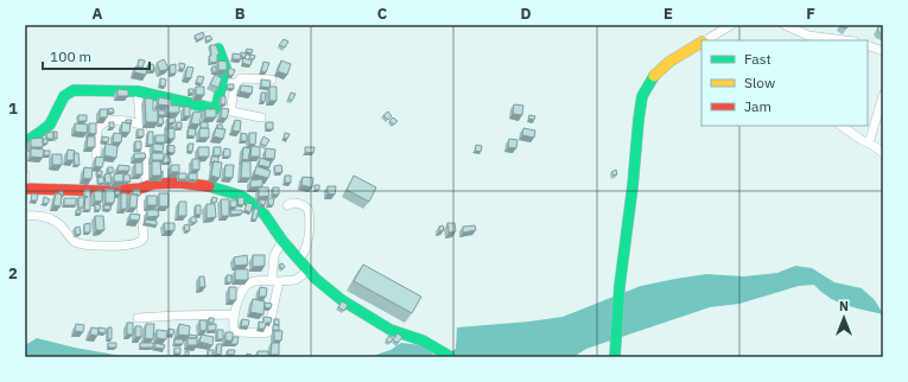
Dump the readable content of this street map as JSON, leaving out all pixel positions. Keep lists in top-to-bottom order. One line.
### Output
{"legend":["Fast","Slow","Jam"],"scale_bar":"100 m","north":"top","grid":{"columns":["A","B","C","D","E","F"],"rows":["1","2"]}}
